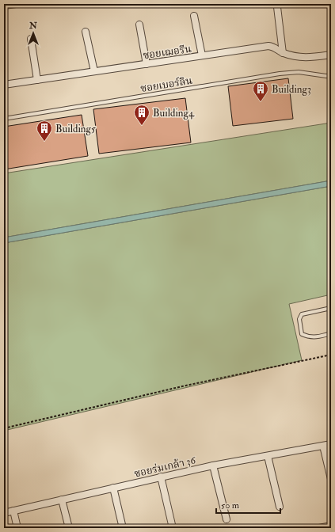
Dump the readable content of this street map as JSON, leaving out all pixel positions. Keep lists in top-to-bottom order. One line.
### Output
{"streets":{"street":["ซอยเฌอรีน","ซอยร่มเกล้า 36"],"lane":["ซอยเบอร์ลิน"]},"places":{"building":["Building3","Building4","Building5"]},"scale_bar":"50 m","north":"top"}
